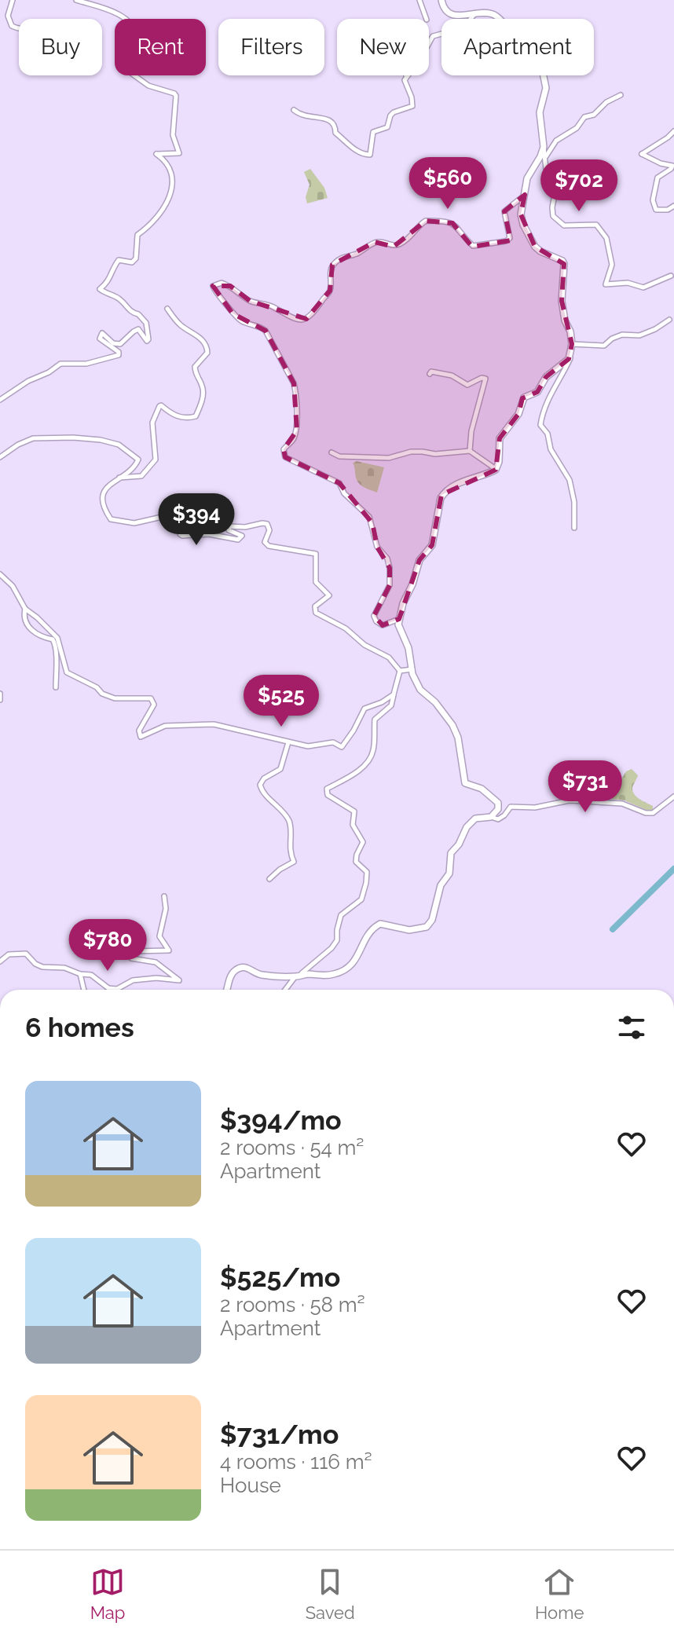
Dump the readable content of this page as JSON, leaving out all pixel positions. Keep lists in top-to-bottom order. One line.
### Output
{"page":{"chip":["Buy","Rent","Filters","New","Apartment"],"price":["$560","$702","$394","$525","$731","$780"],"heading":"6 homes","list":[{"name":"$394/mo","note":"2 rooms · 54 m² · Apartment"},{"name":"$525/mo","note":"2 rooms · 58 m² · Apartment"},{"name":"$731/mo","note":"4 rooms · 116 m² · House"}],"tabs":["Map","Saved","Home"]}}
